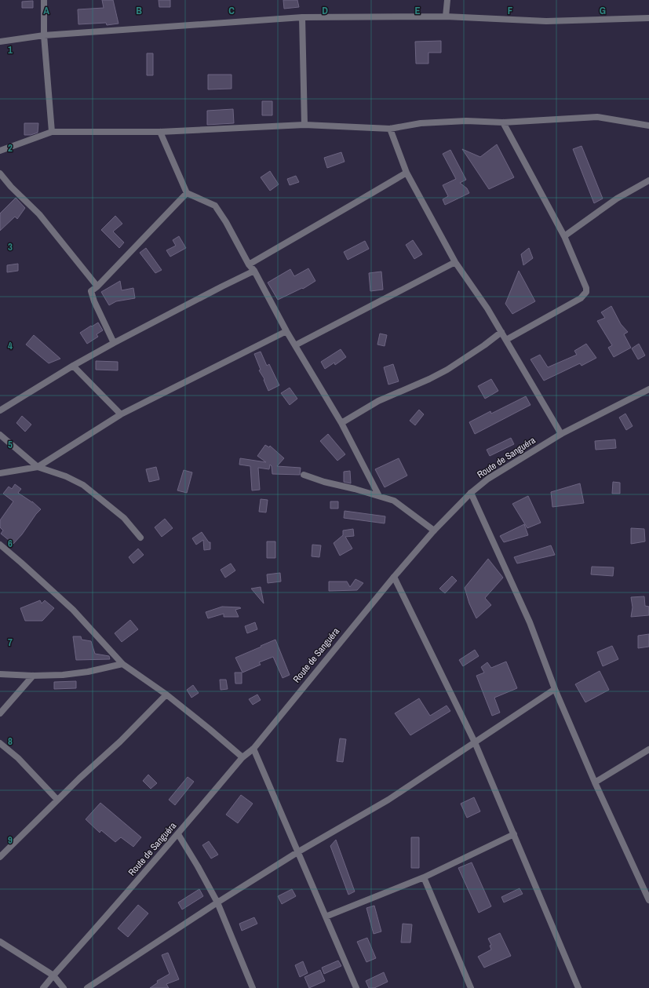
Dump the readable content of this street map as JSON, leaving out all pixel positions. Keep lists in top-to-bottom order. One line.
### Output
{"streets":{"street":["Route de Sanguéra"]},"grid":{"columns":["A","B","C","D","E","F","G"],"rows":["1","2","3","4","5","6","7","8","9"]}}
